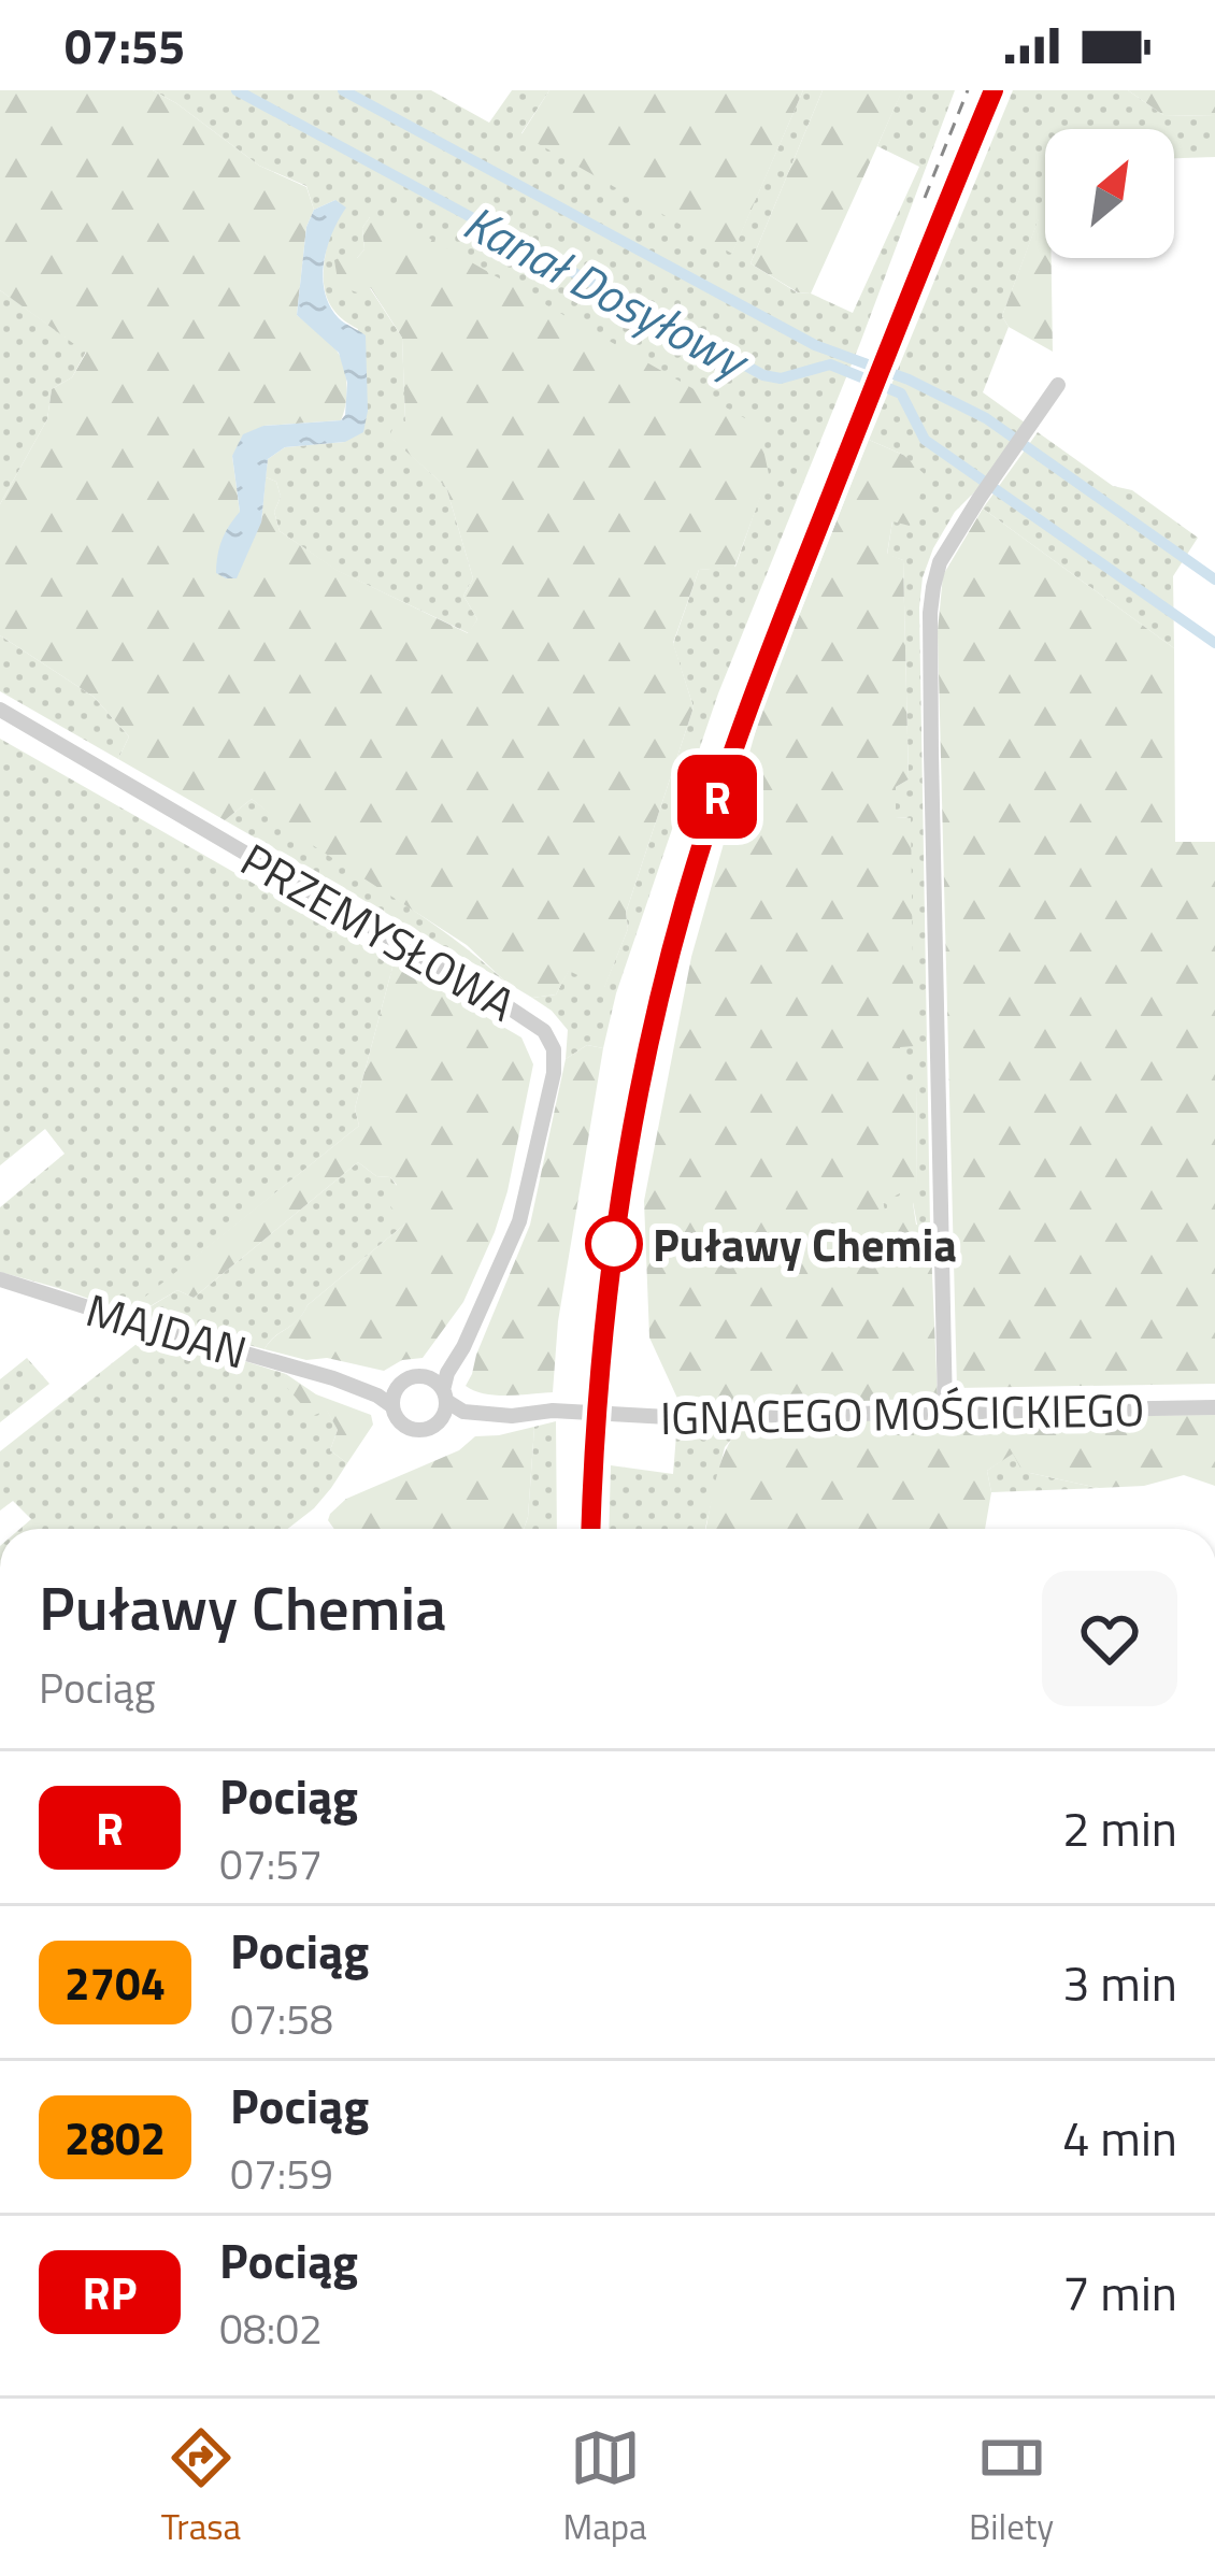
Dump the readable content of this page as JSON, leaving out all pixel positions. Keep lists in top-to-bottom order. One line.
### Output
{"streets":{"street":["PRZEMYSŁOWA","MAJDAN","IGNACEGO MOŚCICKIEGO"]},"crossings":[["PRZEMYSŁOWA","MAJDAN"],["PRZEMYSŁOWA","IGNACEGO MOŚCICKIEGO"],["MAJDAN","IGNACEGO MOŚCICKIEGO"]],"water":["Kanał Dosyłowy"],"places":["Puławy Chemia"],"north":"top right","page":{"status":"07:55","on_map":"R","heading":["Puławy Chemia","Pociąg"],"list":[{"mark":"R","name":"Pociąg","note":"07:57","value":"2 min"},{"mark":"2704","name":"Pociąg","note":"07:58","value":"3 min"},{"mark":"2802","name":"Pociąg","note":"07:59","value":"4 min"},{"mark":"RP","name":"Pociąg","note":"08:02","value":"7 min"}],"tabs":["Trasa","Mapa","Bilety"]}}
